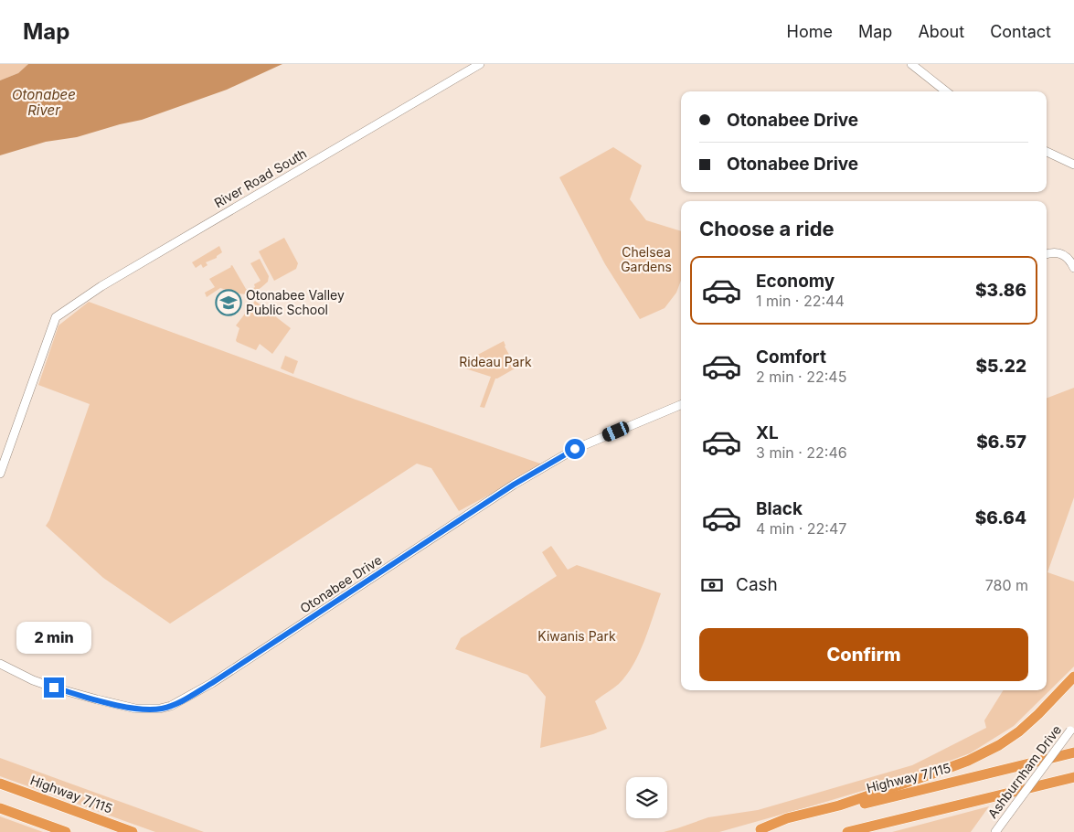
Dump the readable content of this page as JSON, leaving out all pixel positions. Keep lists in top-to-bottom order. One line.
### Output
{"streets":{"highway":["Highway 7/115"],"street":["River Road South","Otonabee Drive","Ashburnham Drive"]},"water":["Otonabee River"],"parks":["Chelsea Gardens","Rideau Park","Kiwanis Park"],"places":{"school or university":["Otonabee Valley Public School"]},"page":{"header":"Map","nav":["Home","Map","About","Contact"],"banner":["Otonabee Drive","Otonabee Drive"],"heading":"Choose a ride","list":[{"name":"Economy","note":"1 min · 22:44","value":"$3.86"},{"name":"Comfort","note":"2 min · 22:45","value":"$5.22"},{"name":"XL","note":"3 min · 22:46","value":"$6.57"},{"name":"Black","note":"4 min · 22:47","value":"$6.64"}],"pay":["Cash","780 m"],"buttons":"Confirm","bubble":"2 min"}}
